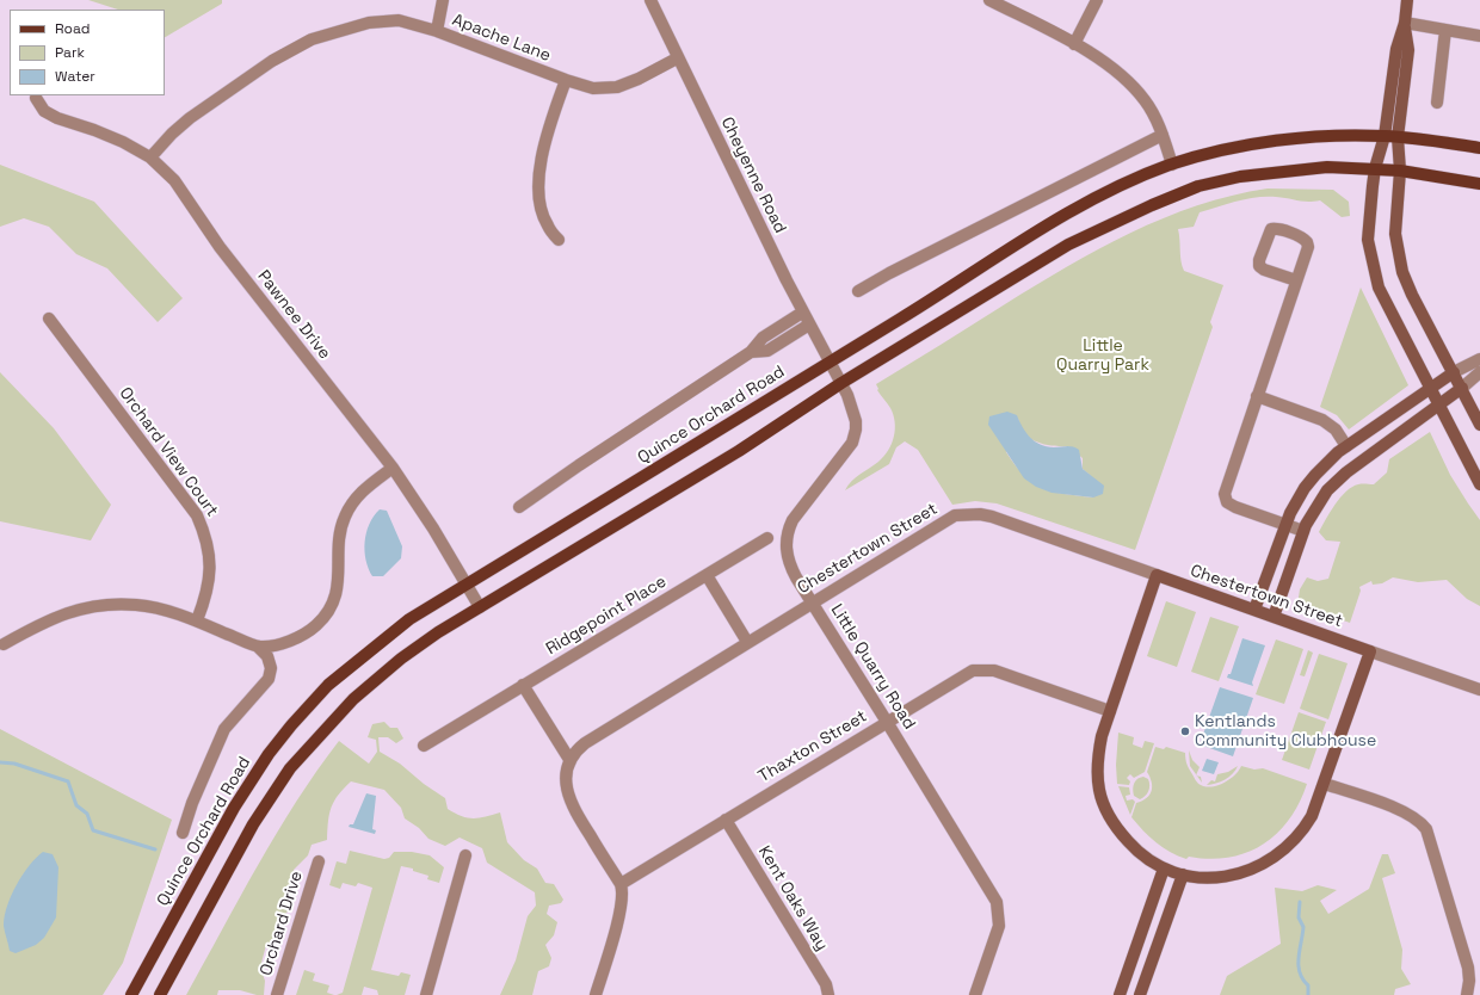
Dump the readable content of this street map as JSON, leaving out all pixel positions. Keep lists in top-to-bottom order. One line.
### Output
{"streets":{"main road":["Quince Orchard Road"],"street":["Apache Lane","Cheyenne Road","Pawnee Drive","Orchard View Court","Chestertown Street","Ridgepoint Place","Little Quarry Road","Thaxton Street","Kent Oaks Way","Orchard Drive"]},"crossings":[["Apache Lane","Cheyenne Road"],["Apache Lane","Pawnee Drive"],["Cheyenne Road","Quince Orchard Road"],["Cheyenne Road","Little Quarry Road"],["Pawnee Drive","Quince Orchard Road"],["Quince Orchard Road","Little Quarry Road"],["Chestertown Street","Little Quarry Road"],["Chestertown Street","Thaxton Street"],["Little Quarry Road","Thaxton Street"],["Thaxton Street","Kent Oaks Way"]],"parks":["Little Quarry Park"],"places":["Kentlands Community Clubhouse"],"legend":["Road","Park","Water"]}
